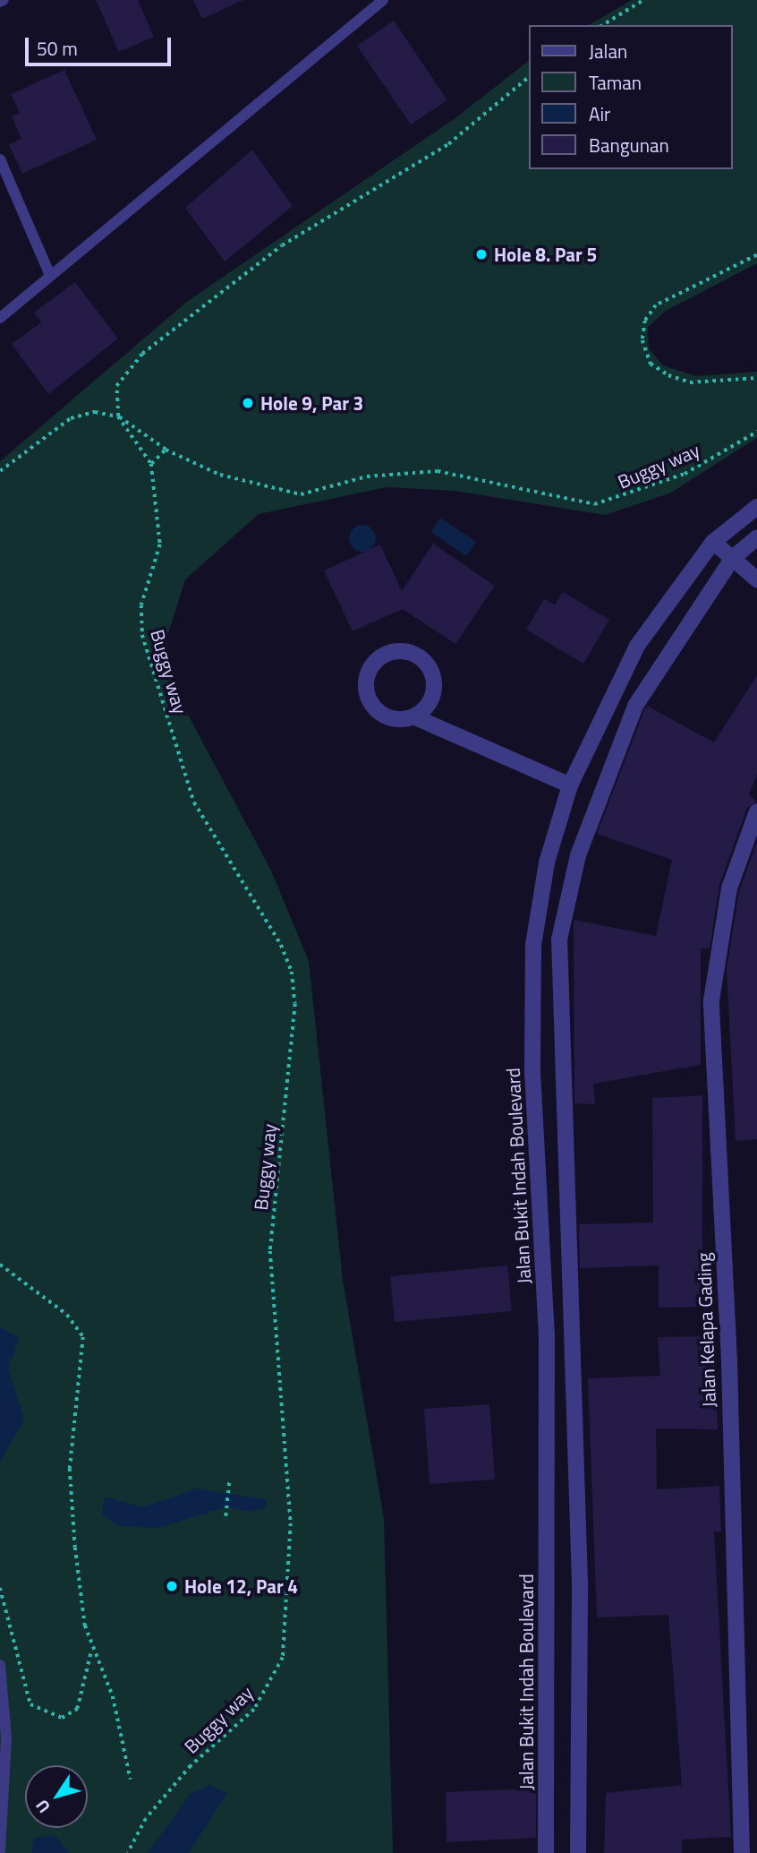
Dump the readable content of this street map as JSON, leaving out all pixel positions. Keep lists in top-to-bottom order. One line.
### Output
{"streets":{"street":["Jalan Bukit Indah Boulevard","Jalan Kelapa Gading"],"path":["Buggy way"]},"places":["Hole 8. Par 5","Hole 9, Par 3","Hole 12, Par 4"],"legend":["Jalan","Taman","Air","Bangunan"],"scale_bar":"50 m","north":"bottom left"}
